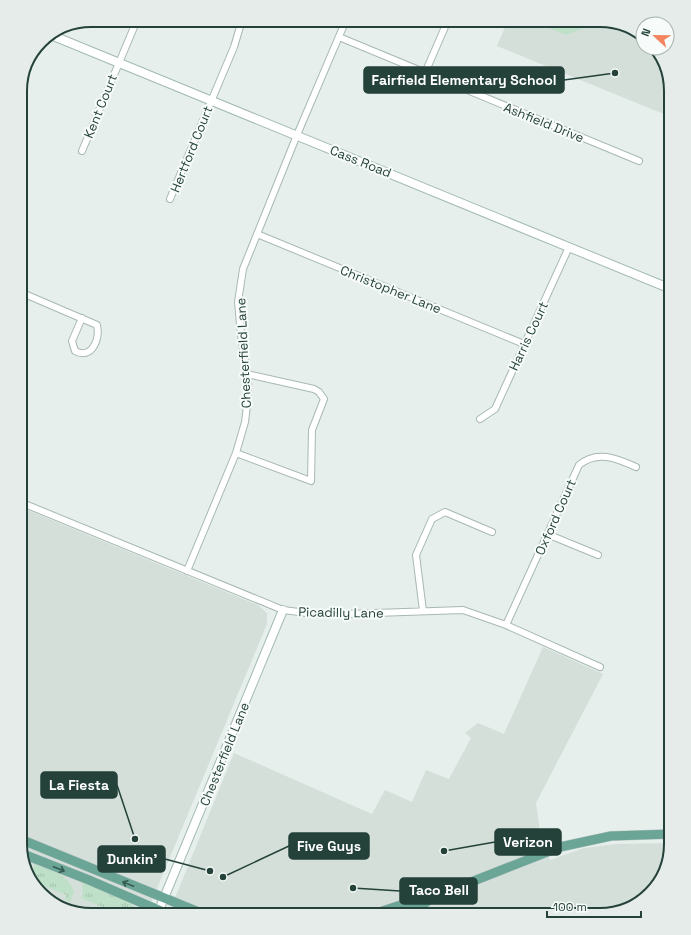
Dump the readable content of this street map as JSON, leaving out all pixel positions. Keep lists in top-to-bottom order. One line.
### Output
{"streets":{"street":["Kent Court","Ashfield Drive","Hertford Court","Cass Road","Christopher Lane","Harris Court","Chesterfield Lane","Oxford Court","Picadilly Lane"]},"crossings":[["Kent Court","Cass Road"],["Ashfield Drive","Chesterfield Lane"],["Hertford Court","Cass Road"],["Cass Road","Harris Court"],["Cass Road","Chesterfield Lane"],["Christopher Lane","Harris Court"],["Christopher Lane","Chesterfield Lane"],["Chesterfield Lane","Picadilly Lane"],["Oxford Court","Picadilly Lane"]],"places":["Fairfield Elementary School","La Fiesta","Verizon","Dunkin'","Five Guys","Taco Bell"],"scale_bar":"100 m","north":"left"}
